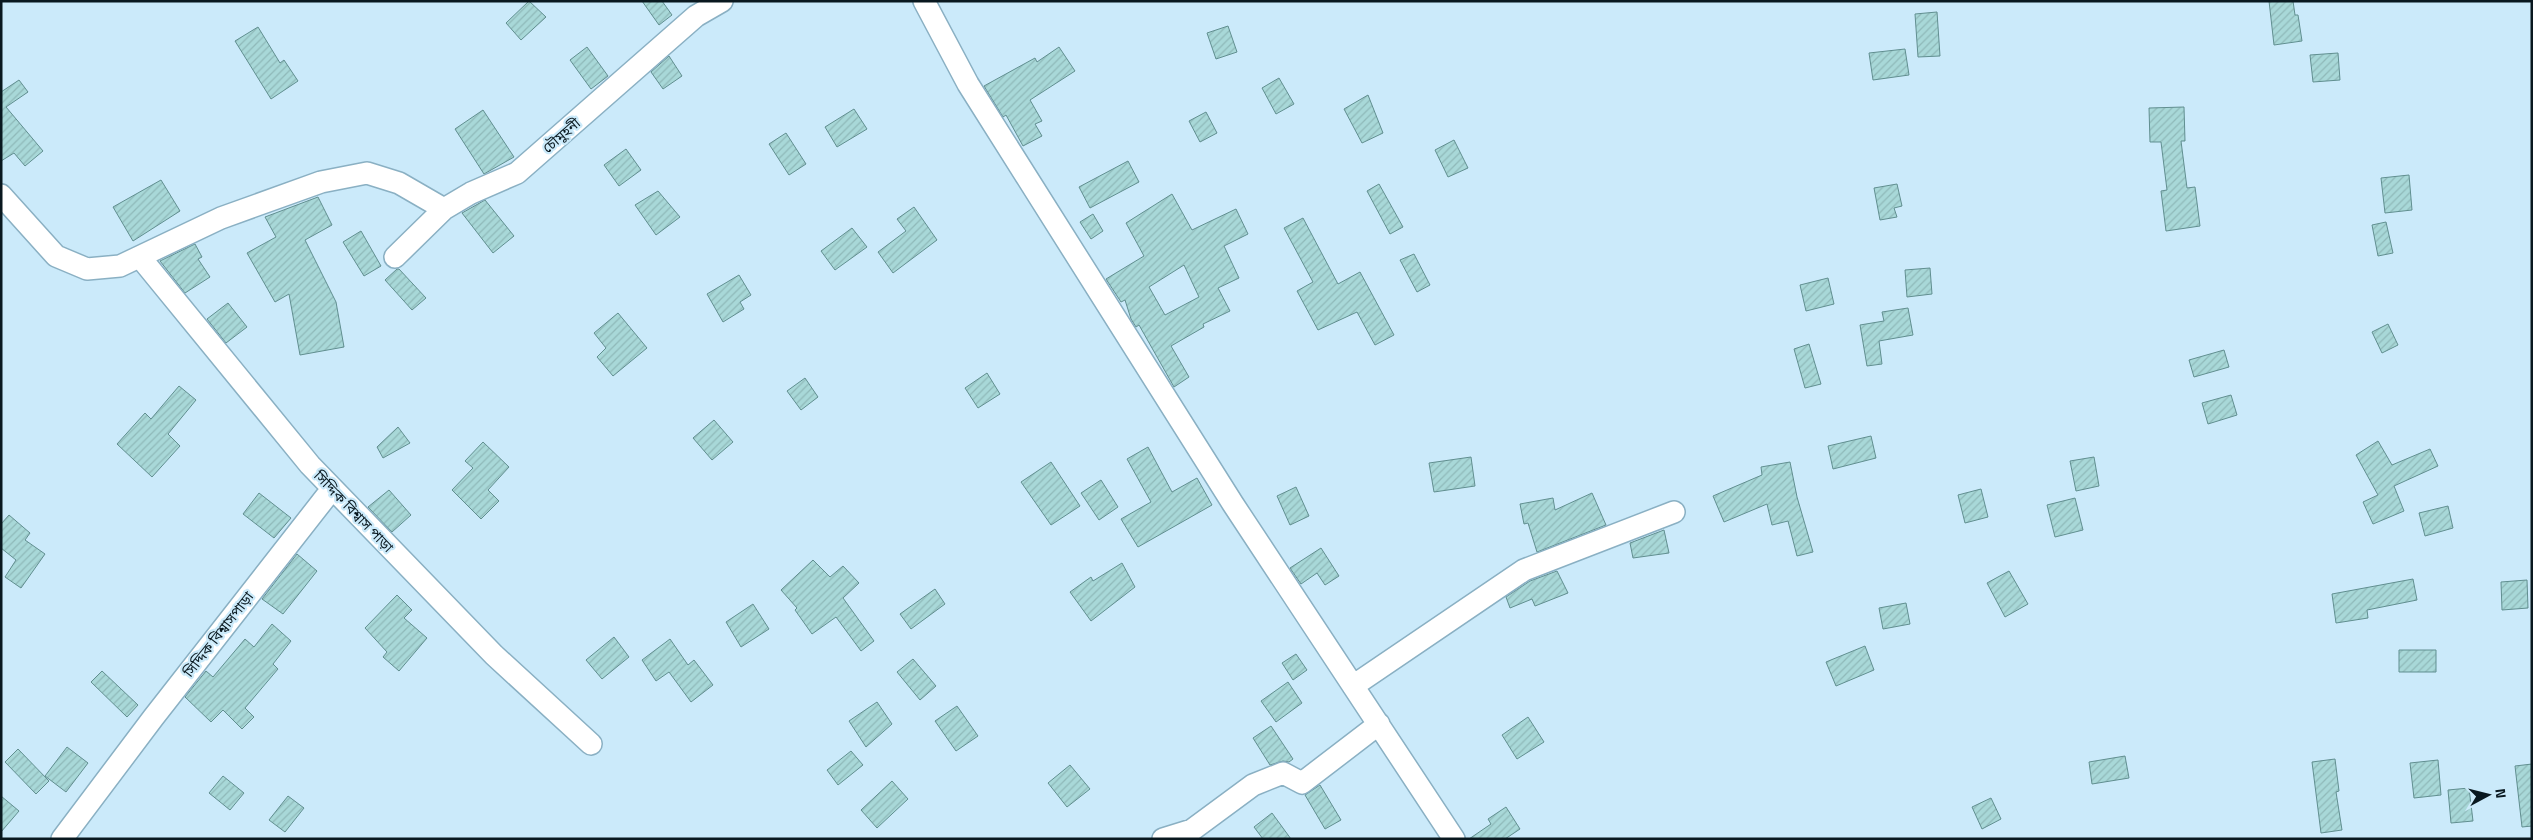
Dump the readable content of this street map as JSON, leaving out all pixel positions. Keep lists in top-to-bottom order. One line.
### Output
{"streets":{"street":["চৌমুহনী","সিদ্দিক বিশ্বাস পাড়া","সিদ্দিক বিশ্বাসপাড়া"]},"crossings":[["সিদ্দিক বিশ্বাস পাড়া","সিদ্দিক বিশ্বাসপাড়া"]],"north":"right"}
